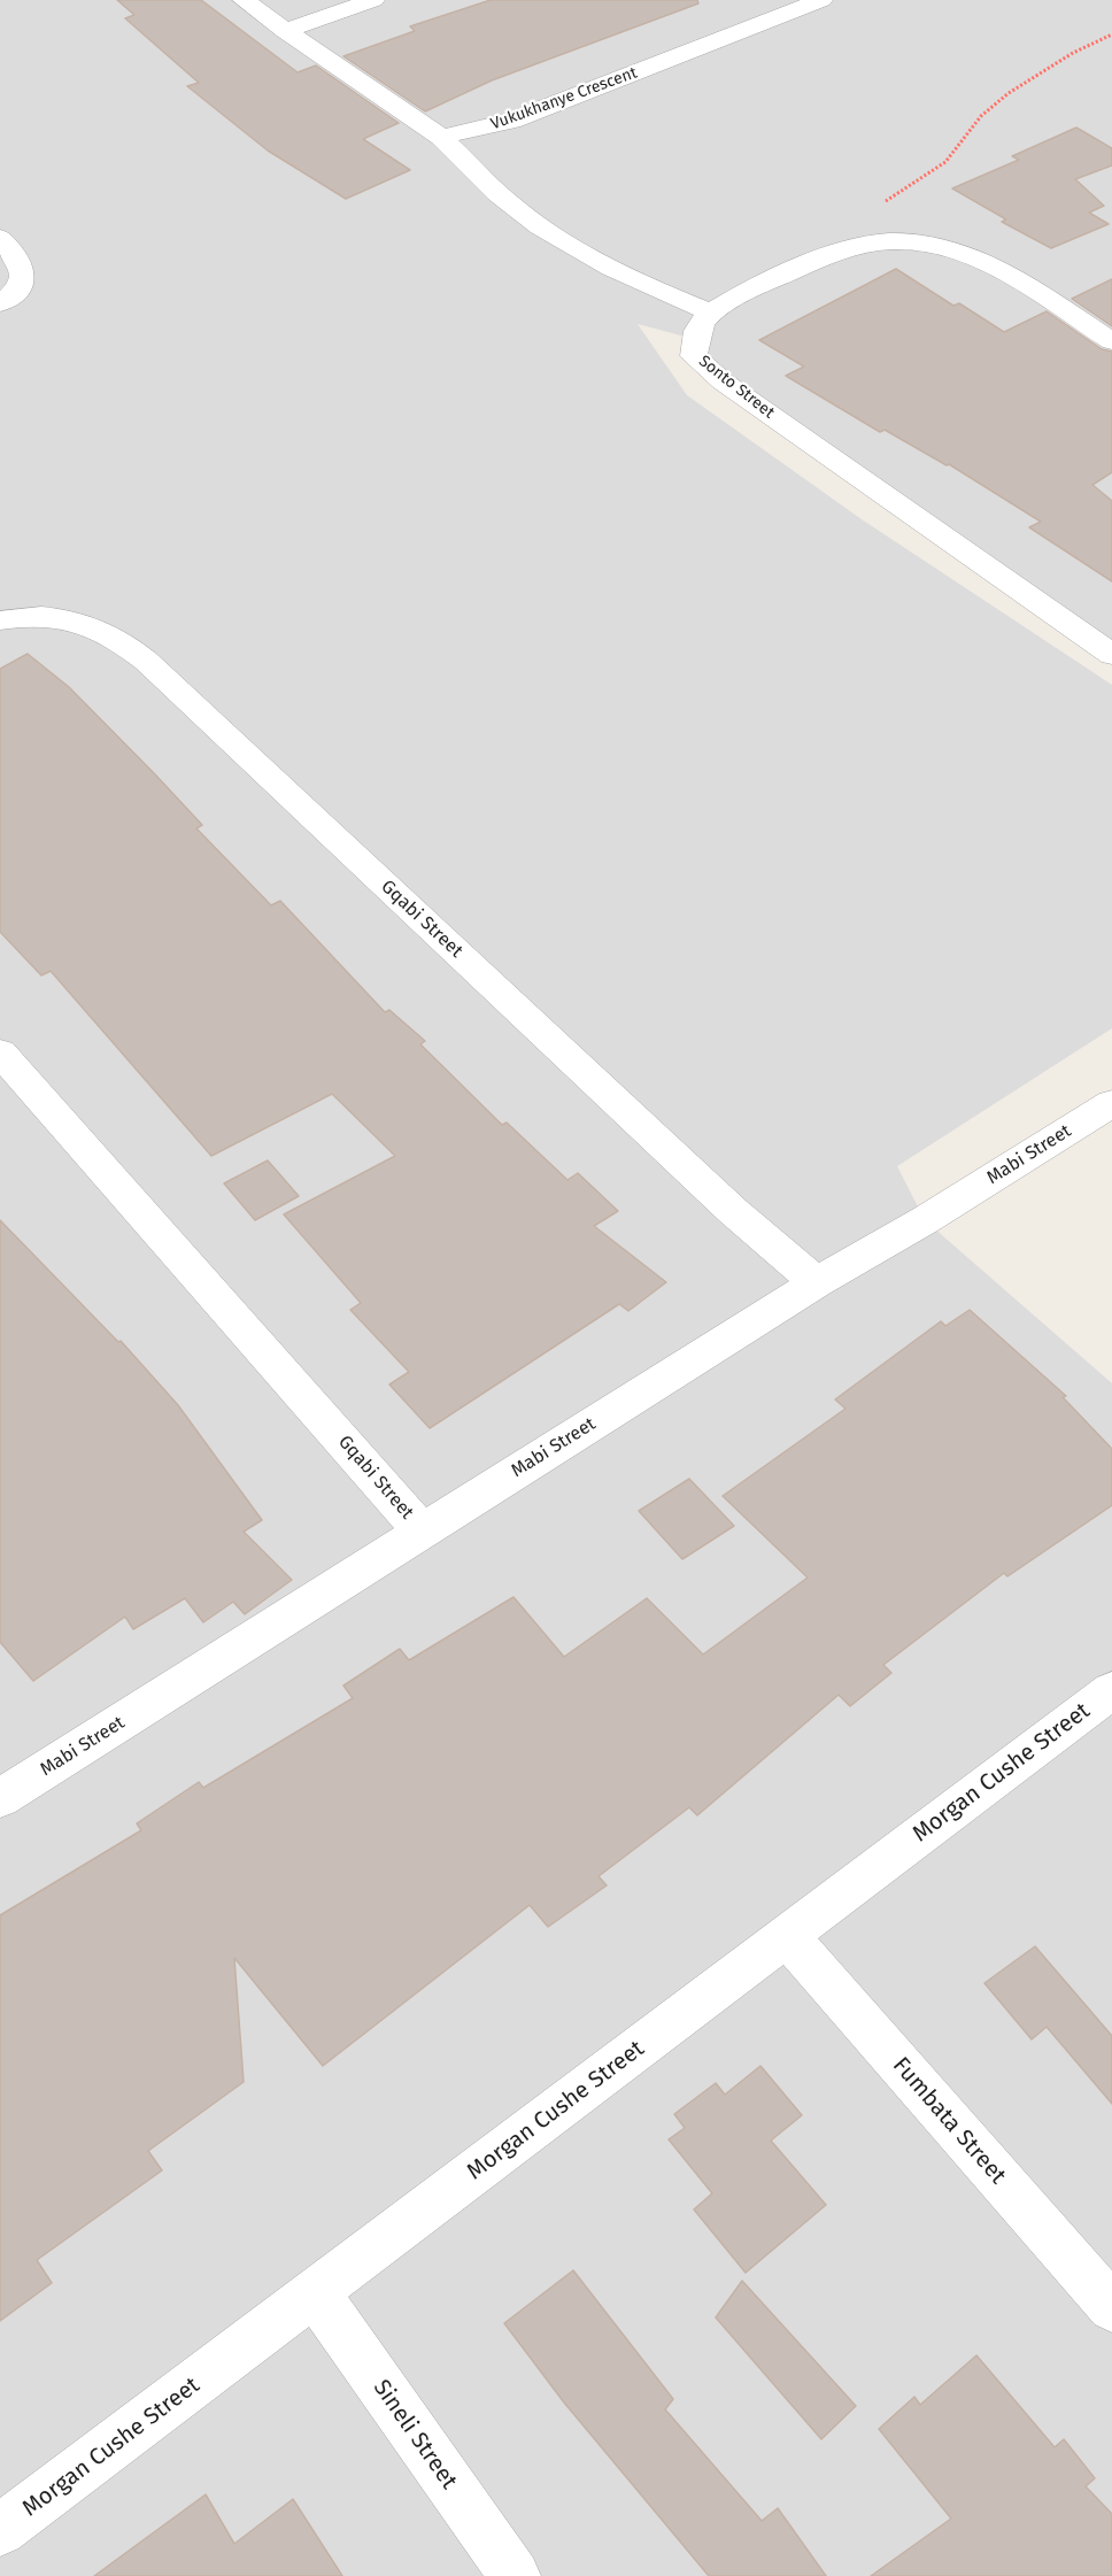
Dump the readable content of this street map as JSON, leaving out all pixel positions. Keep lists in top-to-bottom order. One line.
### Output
{"streets":{"street":["Vukukhanye Crescent","Sonto Street","Gqabi Street","Mabi Street","Morgan Cushe Street","Fumbata Street","Sineli Street"]},"crossings":[["Gqabi Street","Mabi Street"],["Morgan Cushe Street","Fumbata Street"],["Morgan Cushe Street","Sineli Street"]]}
